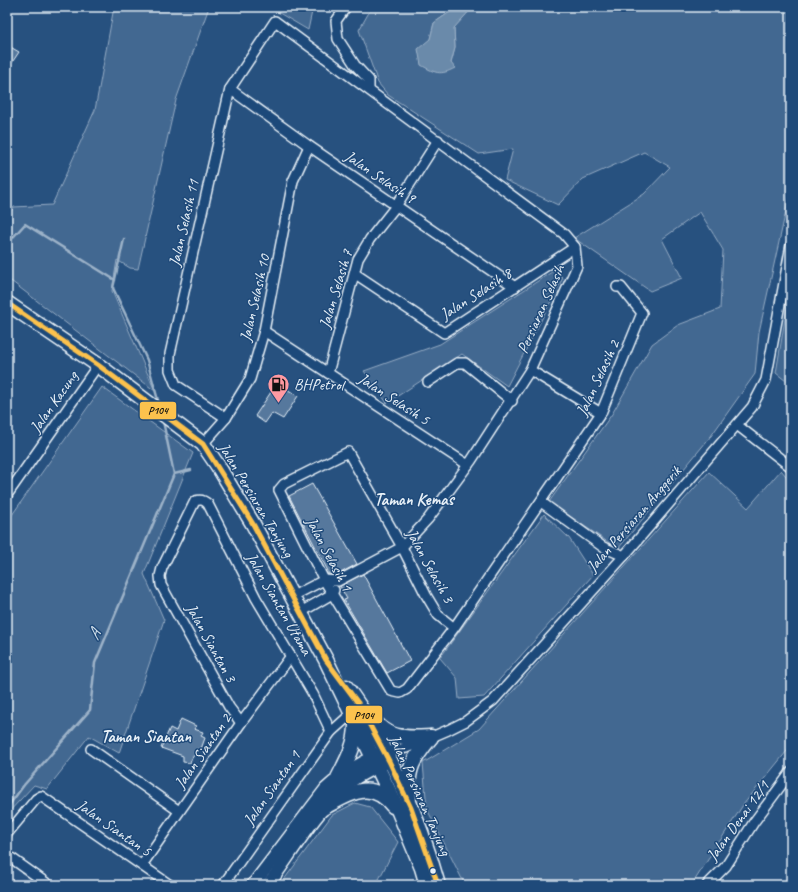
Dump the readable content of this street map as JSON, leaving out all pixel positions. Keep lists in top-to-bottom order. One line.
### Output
{"streets":{"main road":["Jalan Persiaran Tanjung"],"street":["Jalan Selasih 9","Jalan Selasih 11","Jalan Selasih 7","Jalan Selasih 8","Jalan Selasih 10","Persiaran Selasih","Jalan Selasih 2","Jalan Selasih 5","Jalan Kacung","Jalan Persiaran Anggerik","Jalan Selasih 1","Jalan Selasih 3","Jalan Siantan Utama","Jalan Siantan 3","Jalan Siantan 2","Jalan Siantan 1","Jalan Denai 12/1","Jalan Siantan 5"]},"crossings":[["Jalan Selasih 9","Jalan Selasih 11"],["Jalan Selasih 9","Jalan Selasih 7"],["Jalan Selasih 9","Jalan Selasih 8"],["Jalan Selasih 9","Jalan Selasih 10"],["Jalan Selasih 11","Jalan Selasih 10"],["Jalan Selasih 11","Persiaran Selasih"],["Jalan Selasih 7","Jalan Selasih 8"],["Jalan Selasih 7","Persiaran Selasih"],["Jalan Selasih 7","Jalan Selasih 5"],["Jalan Selasih 8","Persiaran Selasih"],["Jalan Selasih 10","Jalan Selasih 5"],["Jalan Selasih 10","Jalan Persiaran Tanjung"],["Persiaran Selasih","Jalan Selasih 5"],["Persiaran Selasih","Jalan Selasih 3"],["Jalan Selasih 2","Jalan Selasih 1"],["Jalan Selasih 2","Jalan Selasih 3"],["Jalan Kacung","Jalan Persiaran Tanjung"],["Jalan Persiaran Tanjung","Jalan Persiaran Anggerik"],["Jalan Persiaran Tanjung","Jalan Siantan 1"],["Jalan Selasih 1","Jalan Selasih 3"],["Jalan Siantan Utama","Jalan Siantan 3"],["Jalan Siantan Utama","Jalan Siantan 2"],["Jalan Siantan Utama","Jalan Siantan 1"],["Jalan Siantan 3","Jalan Siantan 2"],["Jalan Siantan 2","Jalan Siantan 5"]],"districts":["Taman Kemas","Taman Siantan"],"water":["A"],"places":{"fuel station":["BHPetrol"]},"lines":["transit line P104"]}
